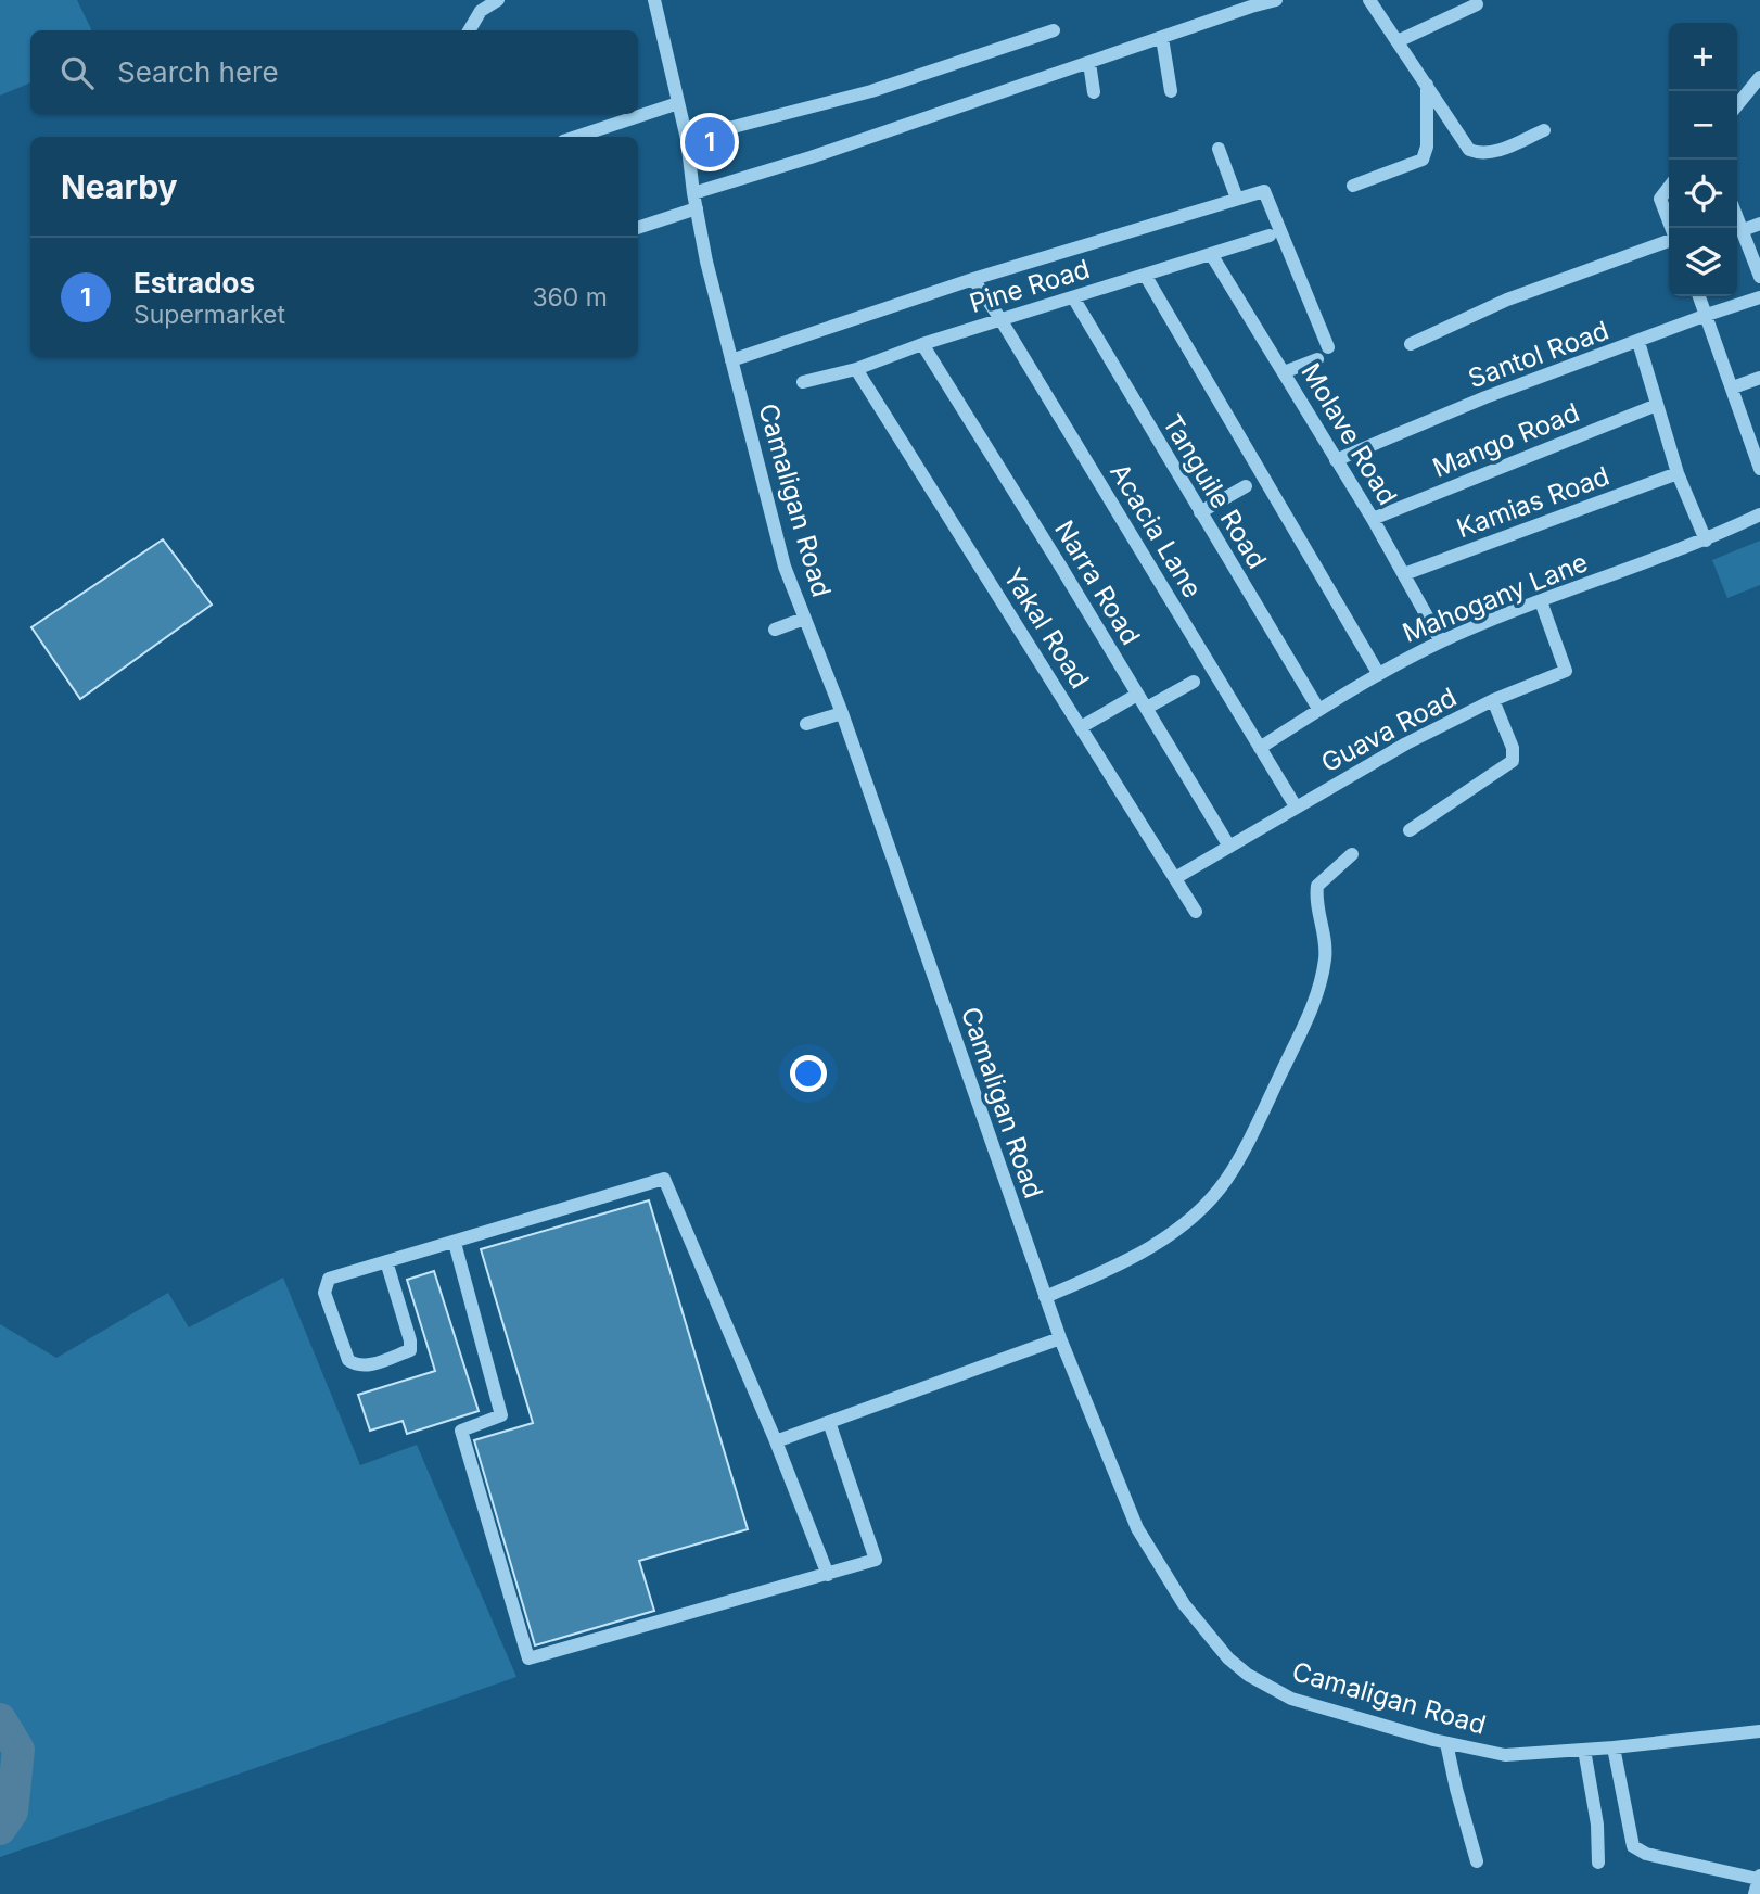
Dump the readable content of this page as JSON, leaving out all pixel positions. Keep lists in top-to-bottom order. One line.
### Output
{"streets":{"street":["Pine Road","Santol Road","Molave Road","Mango Road","Tanguile Road","Camaligan Road","Kamias Road","Acacia Lane","Narra Road","Mahogany Lane","Yakal Road","Guava Road"]},"crossings":[["Pine Road","Molave Road"],["Pine Road","Tanguile Road"],["Pine Road","Acacia Lane"],["Pine Road","Narra Road"],["Pine Road","Yakal Road"],["Santol Road","Molave Road"],["Molave Road","Mango Road"],["Molave Road","Kamias Road"],["Molave Road","Mahogany Lane"],["Tanguile Road","Mahogany Lane"],["Acacia Lane","Mahogany Lane"],["Acacia Lane","Guava Road"],["Narra Road","Guava Road"],["Mahogany Lane","Guava Road"],["Yakal Road","Guava Road"]],"page":{"map_buttons":["+","−"],"search":"Search here","pins":"1","heading":"Nearby","list":[{"mark":"1","name":"Estrados","note":"Supermarket","value":"360 m"}]}}
